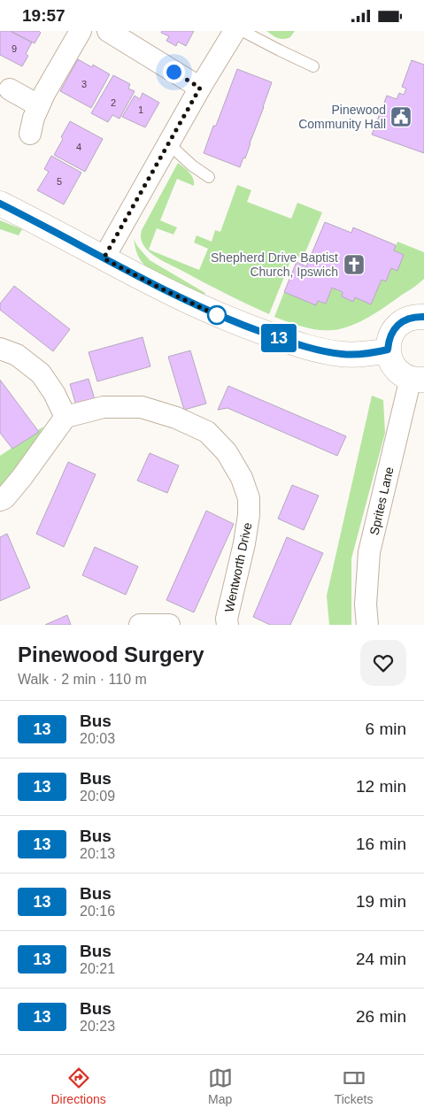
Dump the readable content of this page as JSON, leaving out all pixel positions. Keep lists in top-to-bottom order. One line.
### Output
{"streets":{"street":["Sprites Lane","Wentworth Drive"]},"places":{"public building":["Pinewood Community Hall"],"church":["Shepherd Drive Baptist Church, Ipswich"]},"lines":["bus line 13"],"house_numbers":["9","3","2","1","4","5"],"page":{"status":"19:57","on_map":"13","heading":["Pinewood Surgery","Walk · 2 min · 110 m"],"list":[{"mark":"13","name":"Bus","note":"20:03","value":"6 min"},{"mark":"13","name":"Bus","note":"20:09","value":"12 min"},{"mark":"13","name":"Bus","note":"20:13","value":"16 min"},{"mark":"13","name":"Bus","note":"20:16","value":"19 min"},{"mark":"13","name":"Bus","note":"20:21","value":"24 min"},{"mark":"13","name":"Bus","note":"20:23","value":"26 min"}],"tabs":["Directions","Map","Tickets"]}}
